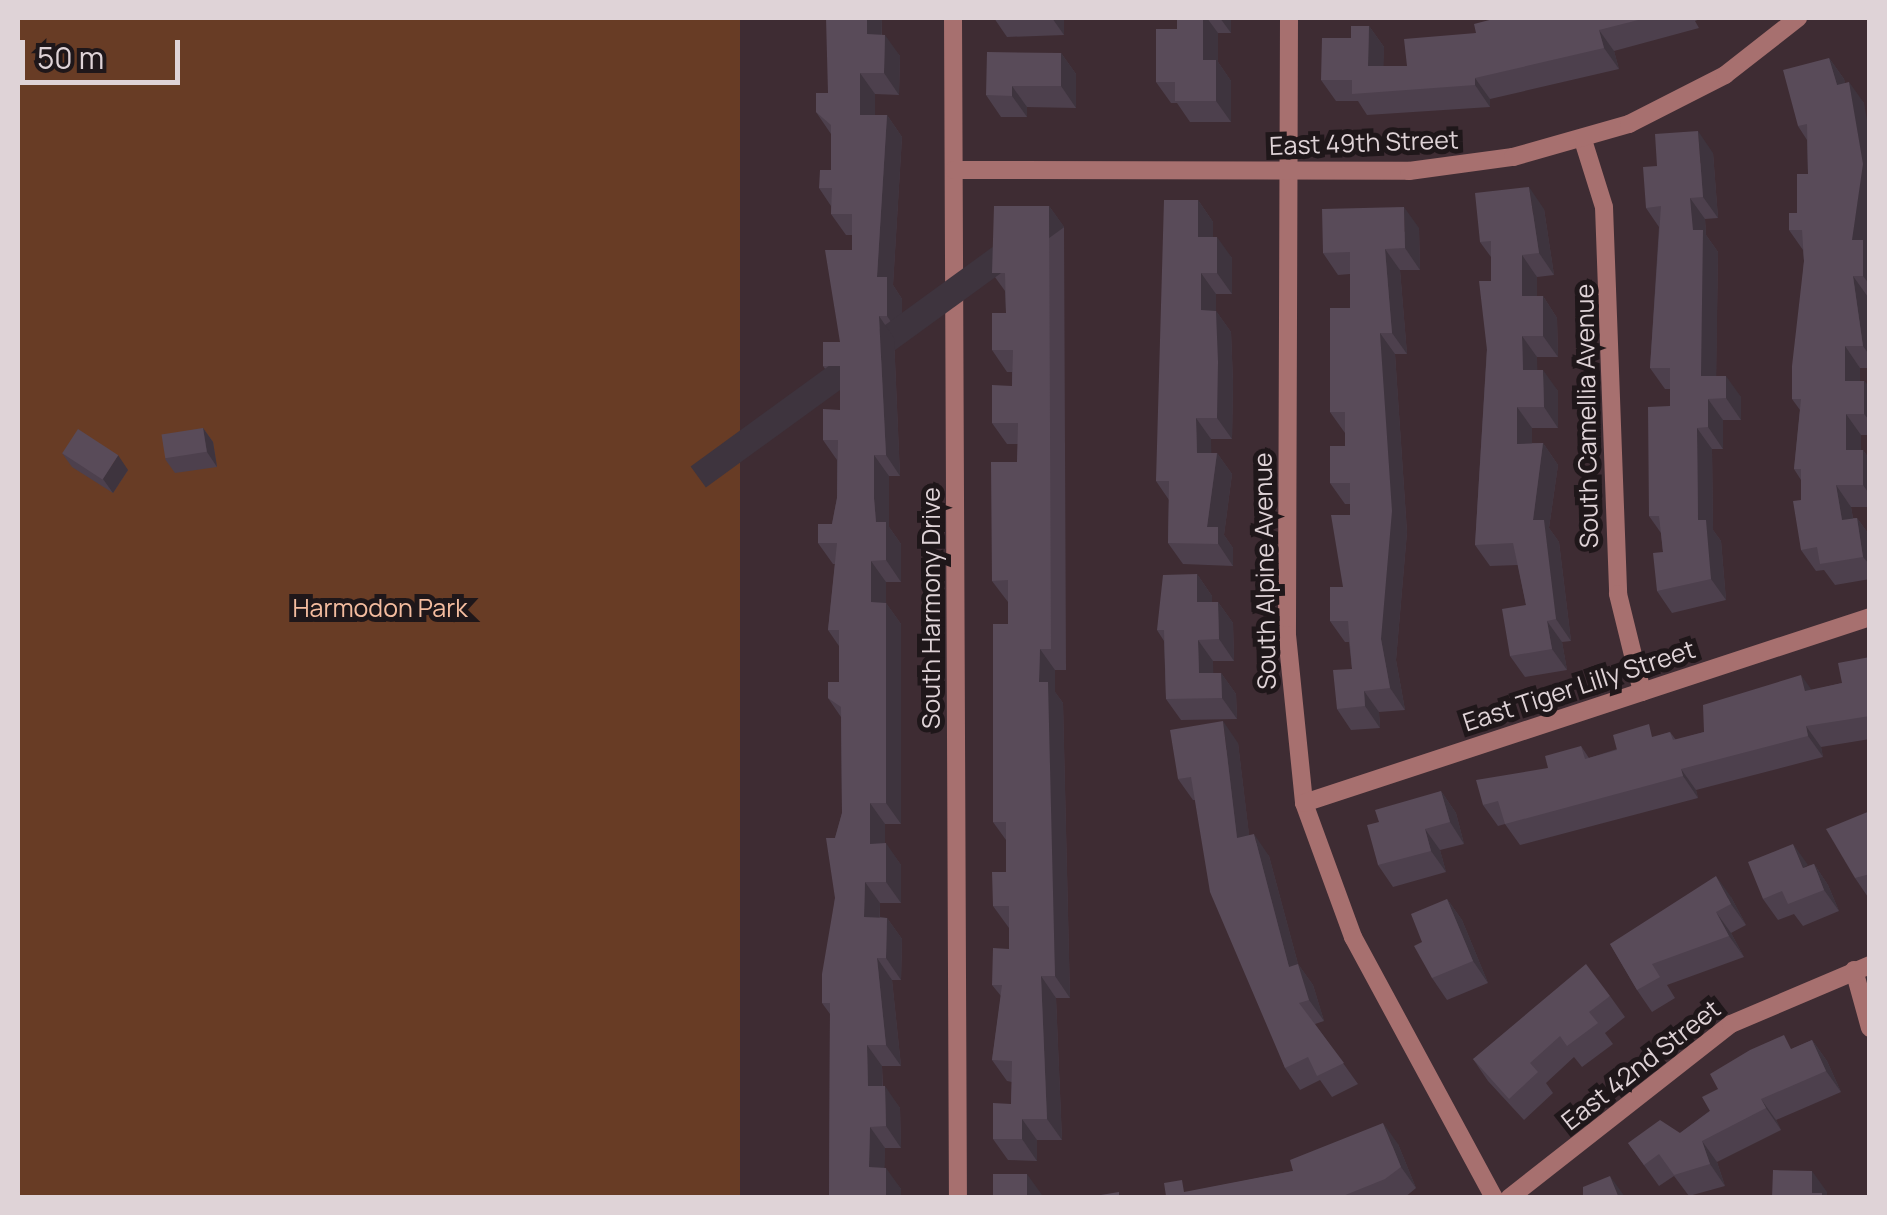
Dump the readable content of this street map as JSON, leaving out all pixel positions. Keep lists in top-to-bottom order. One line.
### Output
{"streets":{"street":["East 49th Street","South Camellia Avenue","South Alpine Avenue","South Harmony Drive","East Tiger Lilly Street","East 42nd Street"]},"crossings":[["East 49th Street","South Camellia Avenue"],["East 49th Street","South Alpine Avenue"],["East 49th Street","South Harmony Drive"],["South Camellia Avenue","East Tiger Lilly Street"],["South Alpine Avenue","East Tiger Lilly Street"]],"parks":["Harmodon Park"],"scale_bar":"50 m"}
